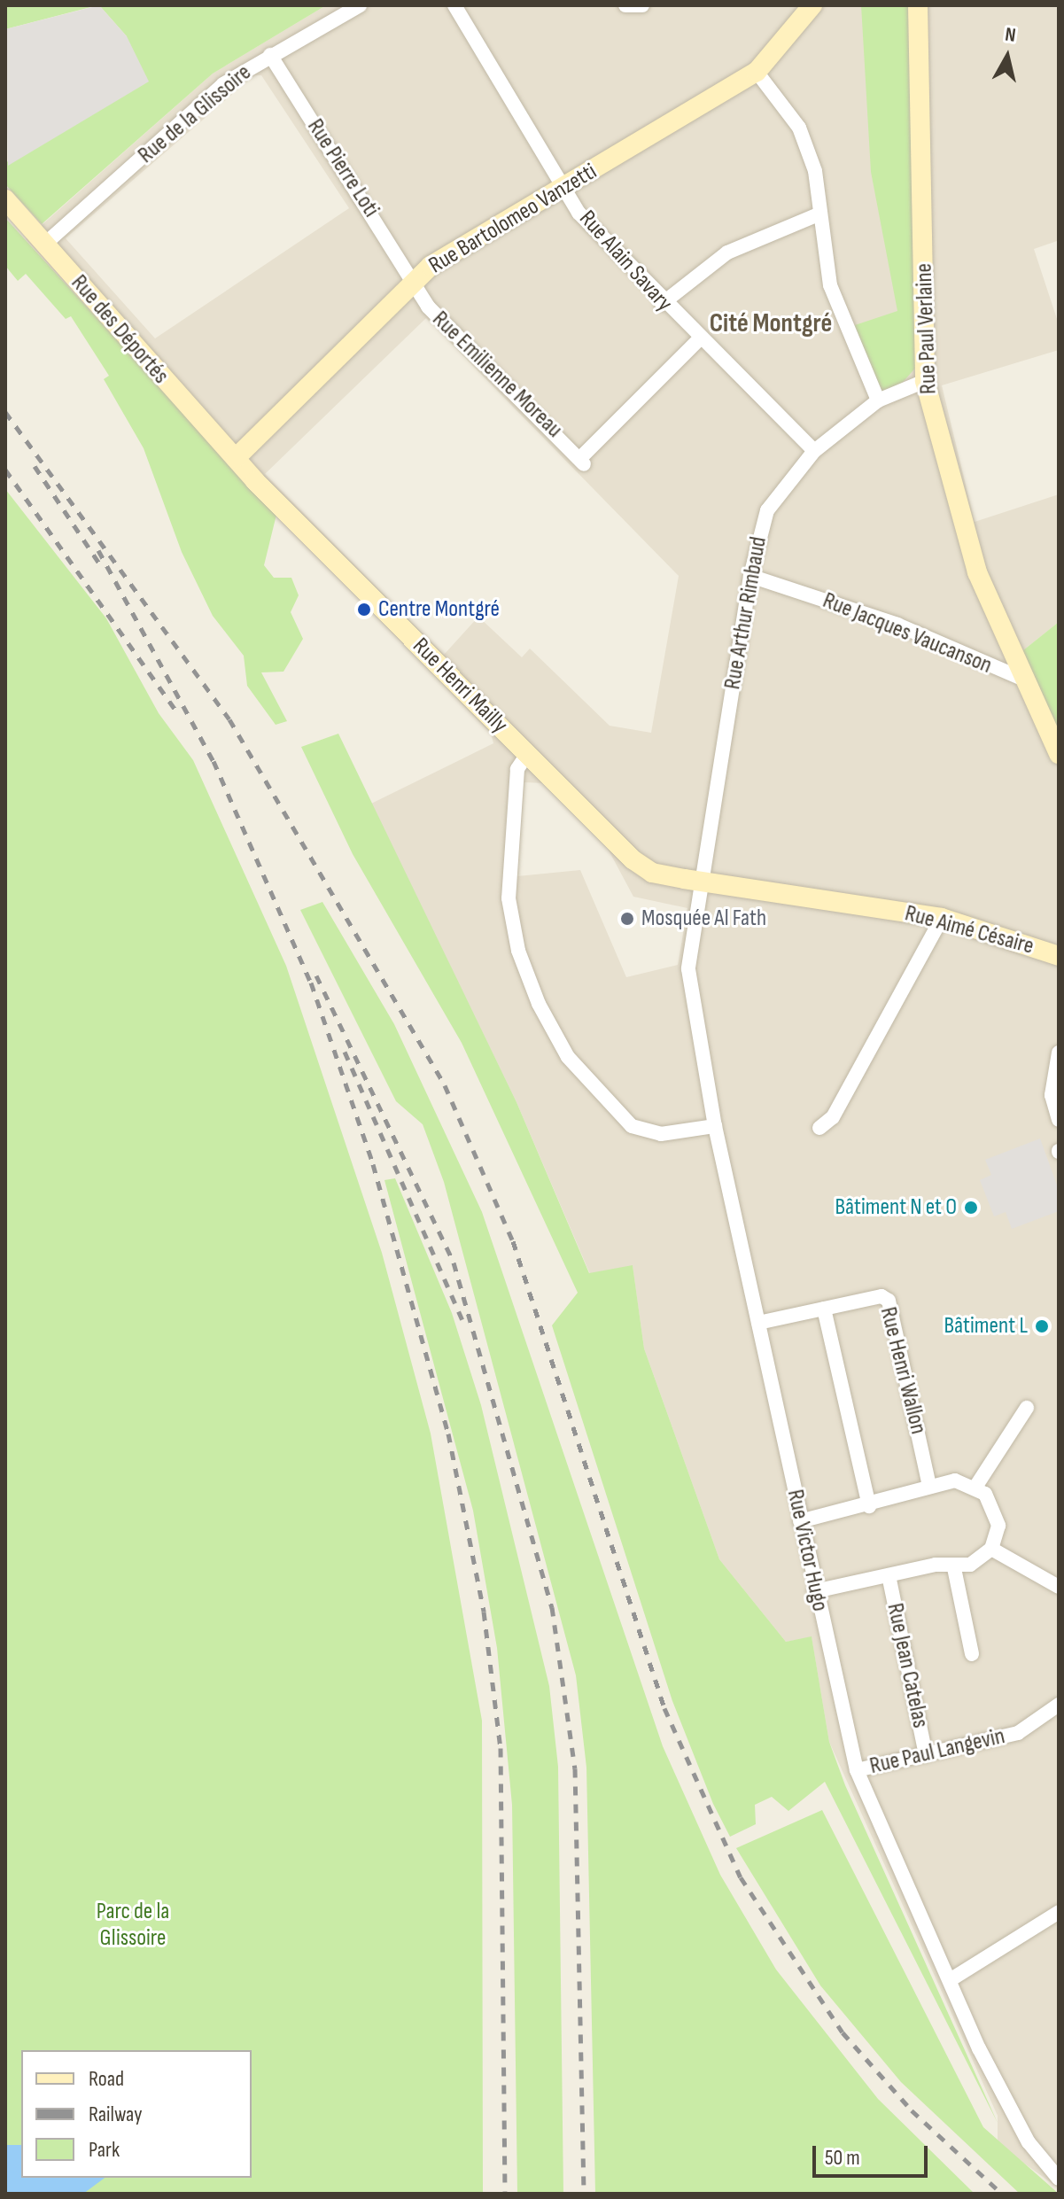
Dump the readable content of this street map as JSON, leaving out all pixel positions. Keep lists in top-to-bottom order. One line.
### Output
{"streets":{"street":["Rue de la Glissoire","Rue Pierre Loti","Rue Bartolomeo Vanzetti","Rue Alain Savary","Rue Paul Verlaine","Rue des Déportés","Rue Emilienne Moreau","Rue Arthur Rimbaud","Rue Jacques Vaucanson","Rue Henri Mailly","Rue Aimé Césaire","Rue Henri Wallon","Rue Victor Hugo","Rue Jean Catelas","Rue Paul Langevin"]},"crossings":[["Rue de la Glissoire","Rue Pierre Loti"],["Rue de la Glissoire","Rue des Déportés"],["Rue Pierre Loti","Rue Bartolomeo Vanzetti"],["Rue Pierre Loti","Rue Emilienne Moreau"],["Rue Bartolomeo Vanzetti","Rue Alain Savary"],["Rue Bartolomeo Vanzetti","Rue des Déportés"],["Rue Bartolomeo Vanzetti","Rue Emilienne Moreau"],["Rue Bartolomeo Vanzetti","Rue Henri Mailly"],["Rue Alain Savary","Rue Emilienne Moreau"],["Rue Alain Savary","Rue Arthur Rimbaud"],["Rue Paul Verlaine","Rue Arthur Rimbaud"],["Rue Paul Verlaine","Rue Jacques Vaucanson"],["Rue des Déportés","Rue Henri Mailly"],["Rue Arthur Rimbaud","Rue Jacques Vaucanson"],["Rue Arthur Rimbaud","Rue Henri Mailly"],["Rue Arthur Rimbaud","Rue Aimé Césaire"],["Rue Arthur Rimbaud","Rue Victor Hugo"],["Rue Henri Mailly","Rue Aimé Césaire"],["Rue Henri Mailly","Rue Victor Hugo"],["Rue Aimé Césaire","Rue Victor Hugo"],["Rue Henri Wallon","Rue Victor Hugo"],["Rue Victor Hugo","Rue Paul Langevin"],["Rue Jean Catelas","Rue Paul Langevin"]],"districts":["Cité Montgré"],"parks":["Parc de la Glissoire"],"places":["Centre Montgré","Mosquée Al Fath","Bâtiment N et O","Bâtiment L"],"legend":["Road","Railway","Park"],"scale_bar":"50 m","north":"top"}
